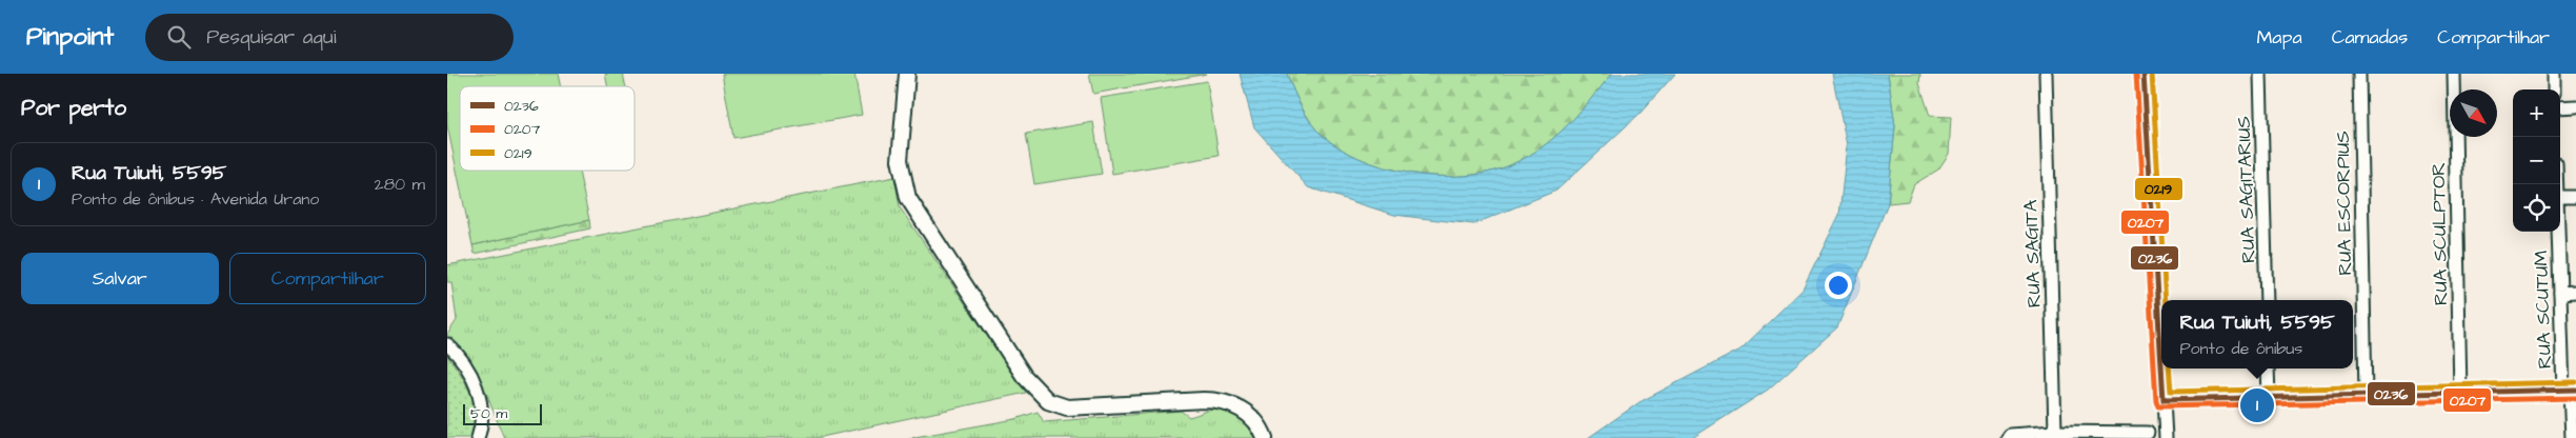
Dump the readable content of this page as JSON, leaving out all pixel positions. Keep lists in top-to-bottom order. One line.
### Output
{"streets":{"street":["RUA SAGITARIUS","RUA ESCORPIUS","RUA SCULPTOR","RUA SAGITA","RUA SCUTUM"]},"lines":["transit line 0236","transit line 0207","transit line 0219"],"legend":["0236","0207","0219"],"scale_bar":"50 m","north":"bottom right","page":{"header":"Pinpoint","search":"Pesquisar aqui","nav":["Mapa","Camadas","Compartilhar"],"heading":"Por perto","map_buttons":["+","−"],"list":[{"mark":"1","name":"Rua Tuiuti, 5595","note":"Ponto de ônibus · Avenida Urano","value":"280 m"}],"buttons":["Salvar","Compartilhar"],"popup":["Rua Tuiuti, 5595","Ponto de ônibus"],"pins":"1","scale":"50 m"}}
